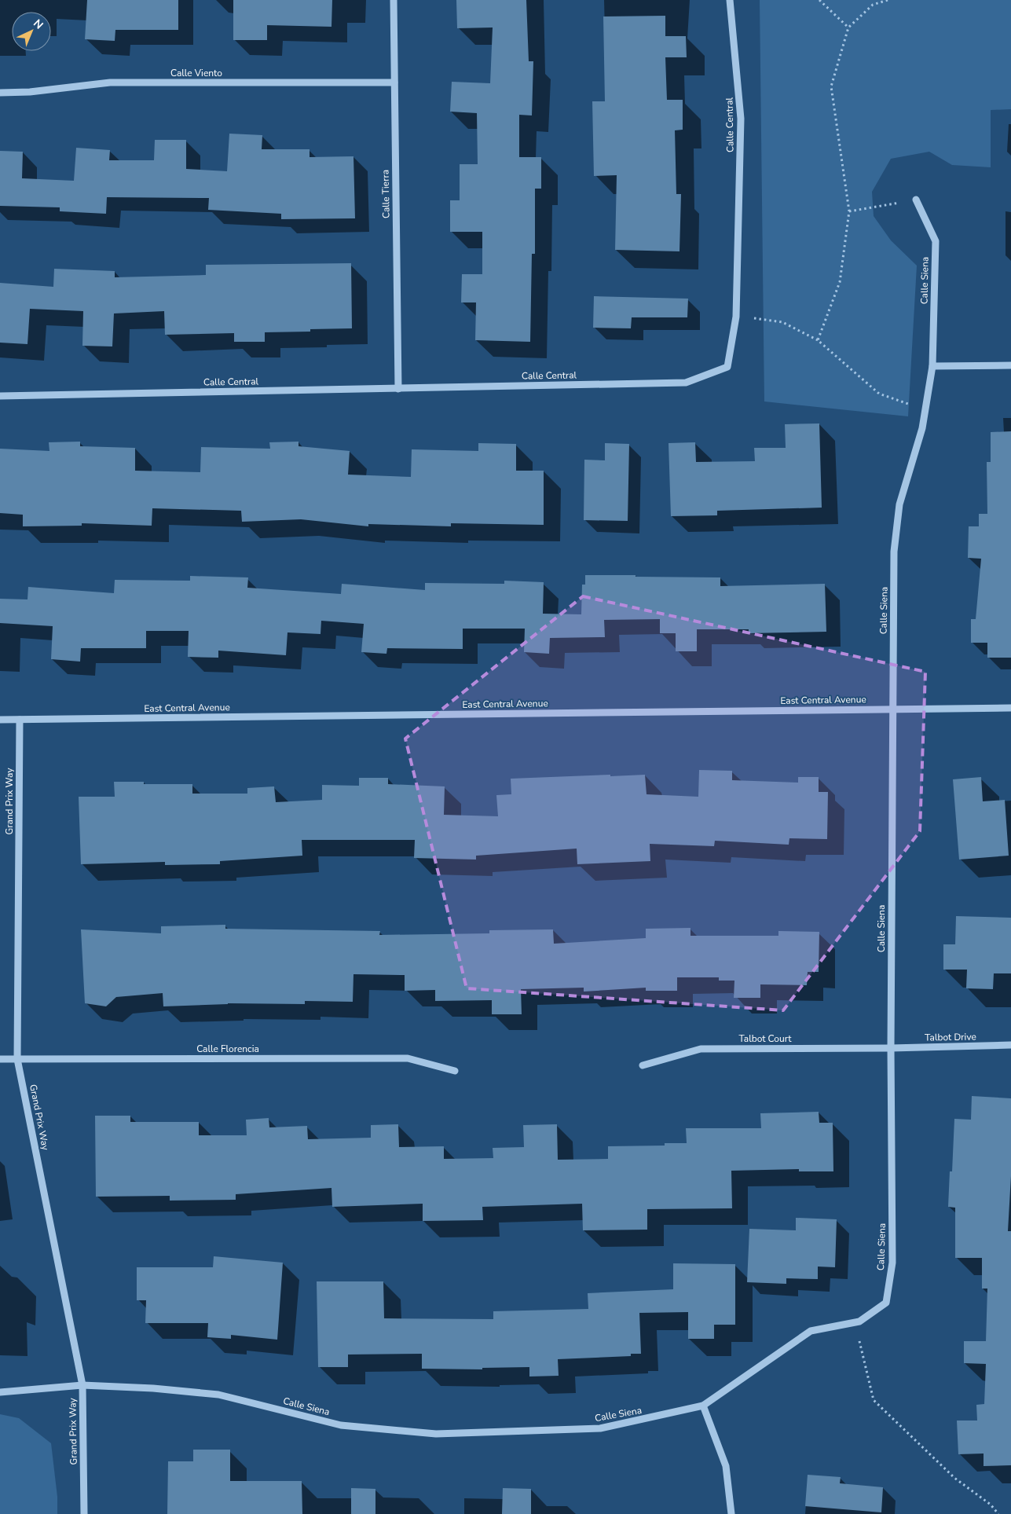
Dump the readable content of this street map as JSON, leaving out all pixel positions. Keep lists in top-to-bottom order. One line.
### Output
{"streets":{"street":["Calle Viento","Calle Central","Calle Tierra","Calle Siena","East Central Avenue","Grand Prix Way","Talbot Drive","Talbot Court","Calle Florencia"]},"crossings":[["Calle Viento","Calle Tierra"],["Calle Central","Calle Tierra"],["Calle Siena","East Central Avenue"],["Calle Siena","Grand Prix Way"],["Calle Siena","Talbot Drive"],["Calle Siena","Talbot Court"],["East Central Avenue","Grand Prix Way"],["Grand Prix Way","Calle Florencia"],["Talbot Drive","Talbot Court"]],"north":"top right"}
